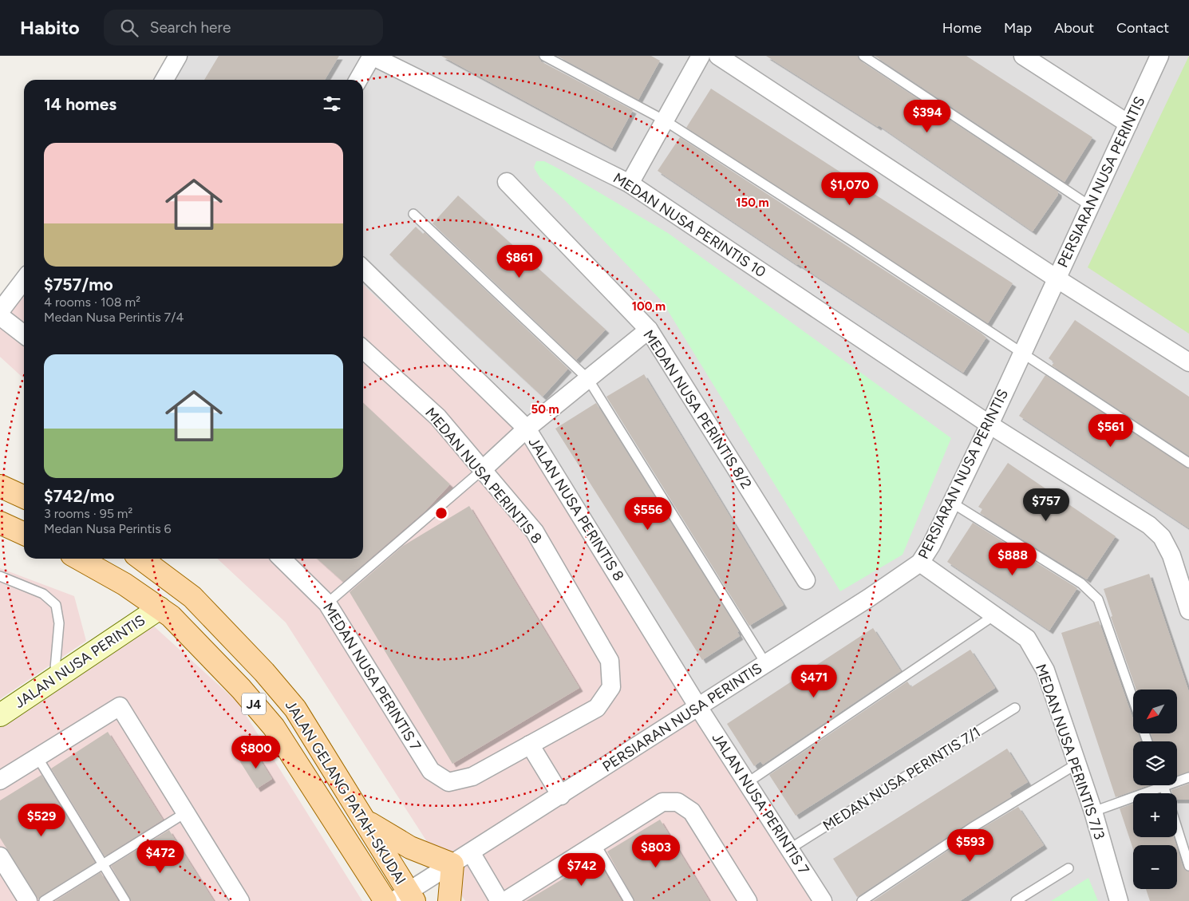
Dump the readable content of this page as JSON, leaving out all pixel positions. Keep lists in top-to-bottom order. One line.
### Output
{"streets":{"main road":["J4","JALAN GELANG PATAH-SKUDAI"],"street":["PERSIARAN NUSA PERINTIS","MEDAN NUSA PERINTIS 10","MEDAN NUSA PERINTIS 8/2","MEDAN NUSA PERINTIS 8","JALAN NUSA PERINTIS 8","JALAN NUSA PERINTIS","MEDAN NUSA PERINTIS 7","MEDAN NUSA PERINTIS 7/3","JALAN NUSA PERINTIS 7"],"lane":["MEDAN NUSA PERINTIS 7/1"]},"crossings":[["PERSIARAN NUSA PERINTIS","MEDAN NUSA PERINTIS 10"],["PERSIARAN NUSA PERINTIS","JALAN NUSA PERINTIS 8"],["PERSIARAN NUSA PERINTIS","MEDAN NUSA PERINTIS 7/3"],["PERSIARAN NUSA PERINTIS","JALAN GELANG PATAH-SKUDAI"],["PERSIARAN NUSA PERINTIS","JALAN NUSA PERINTIS 7"],["MEDAN NUSA PERINTIS 8","MEDAN NUSA PERINTIS 7"],["JALAN NUSA PERINTIS 8","JALAN NUSA PERINTIS 7"],["JALAN NUSA PERINTIS","JALAN GELANG PATAH-SKUDAI"],["MEDAN NUSA PERINTIS 7/1","JALAN NUSA PERINTIS 7"]],"north":"bottom left","page":{"header":"Habito","search":"Search here","nav":["Home","Map","About","Contact"],"heading":"14 homes","price":["$394","$1,070","$861","$561","$757","$556","$888","$471","$800","$529","$593","$803","$472","$742"],"list":[{"name":"$757/mo","note":"4 rooms · 108 m² · Medan Nusa Perintis 7/4"},{"name":"$742/mo","note":"3 rooms · 95 m² · Medan Nusa Perintis 6"}],"map_buttons":["+","−"]},"rings":["150 m","100 m","50 m"]}
